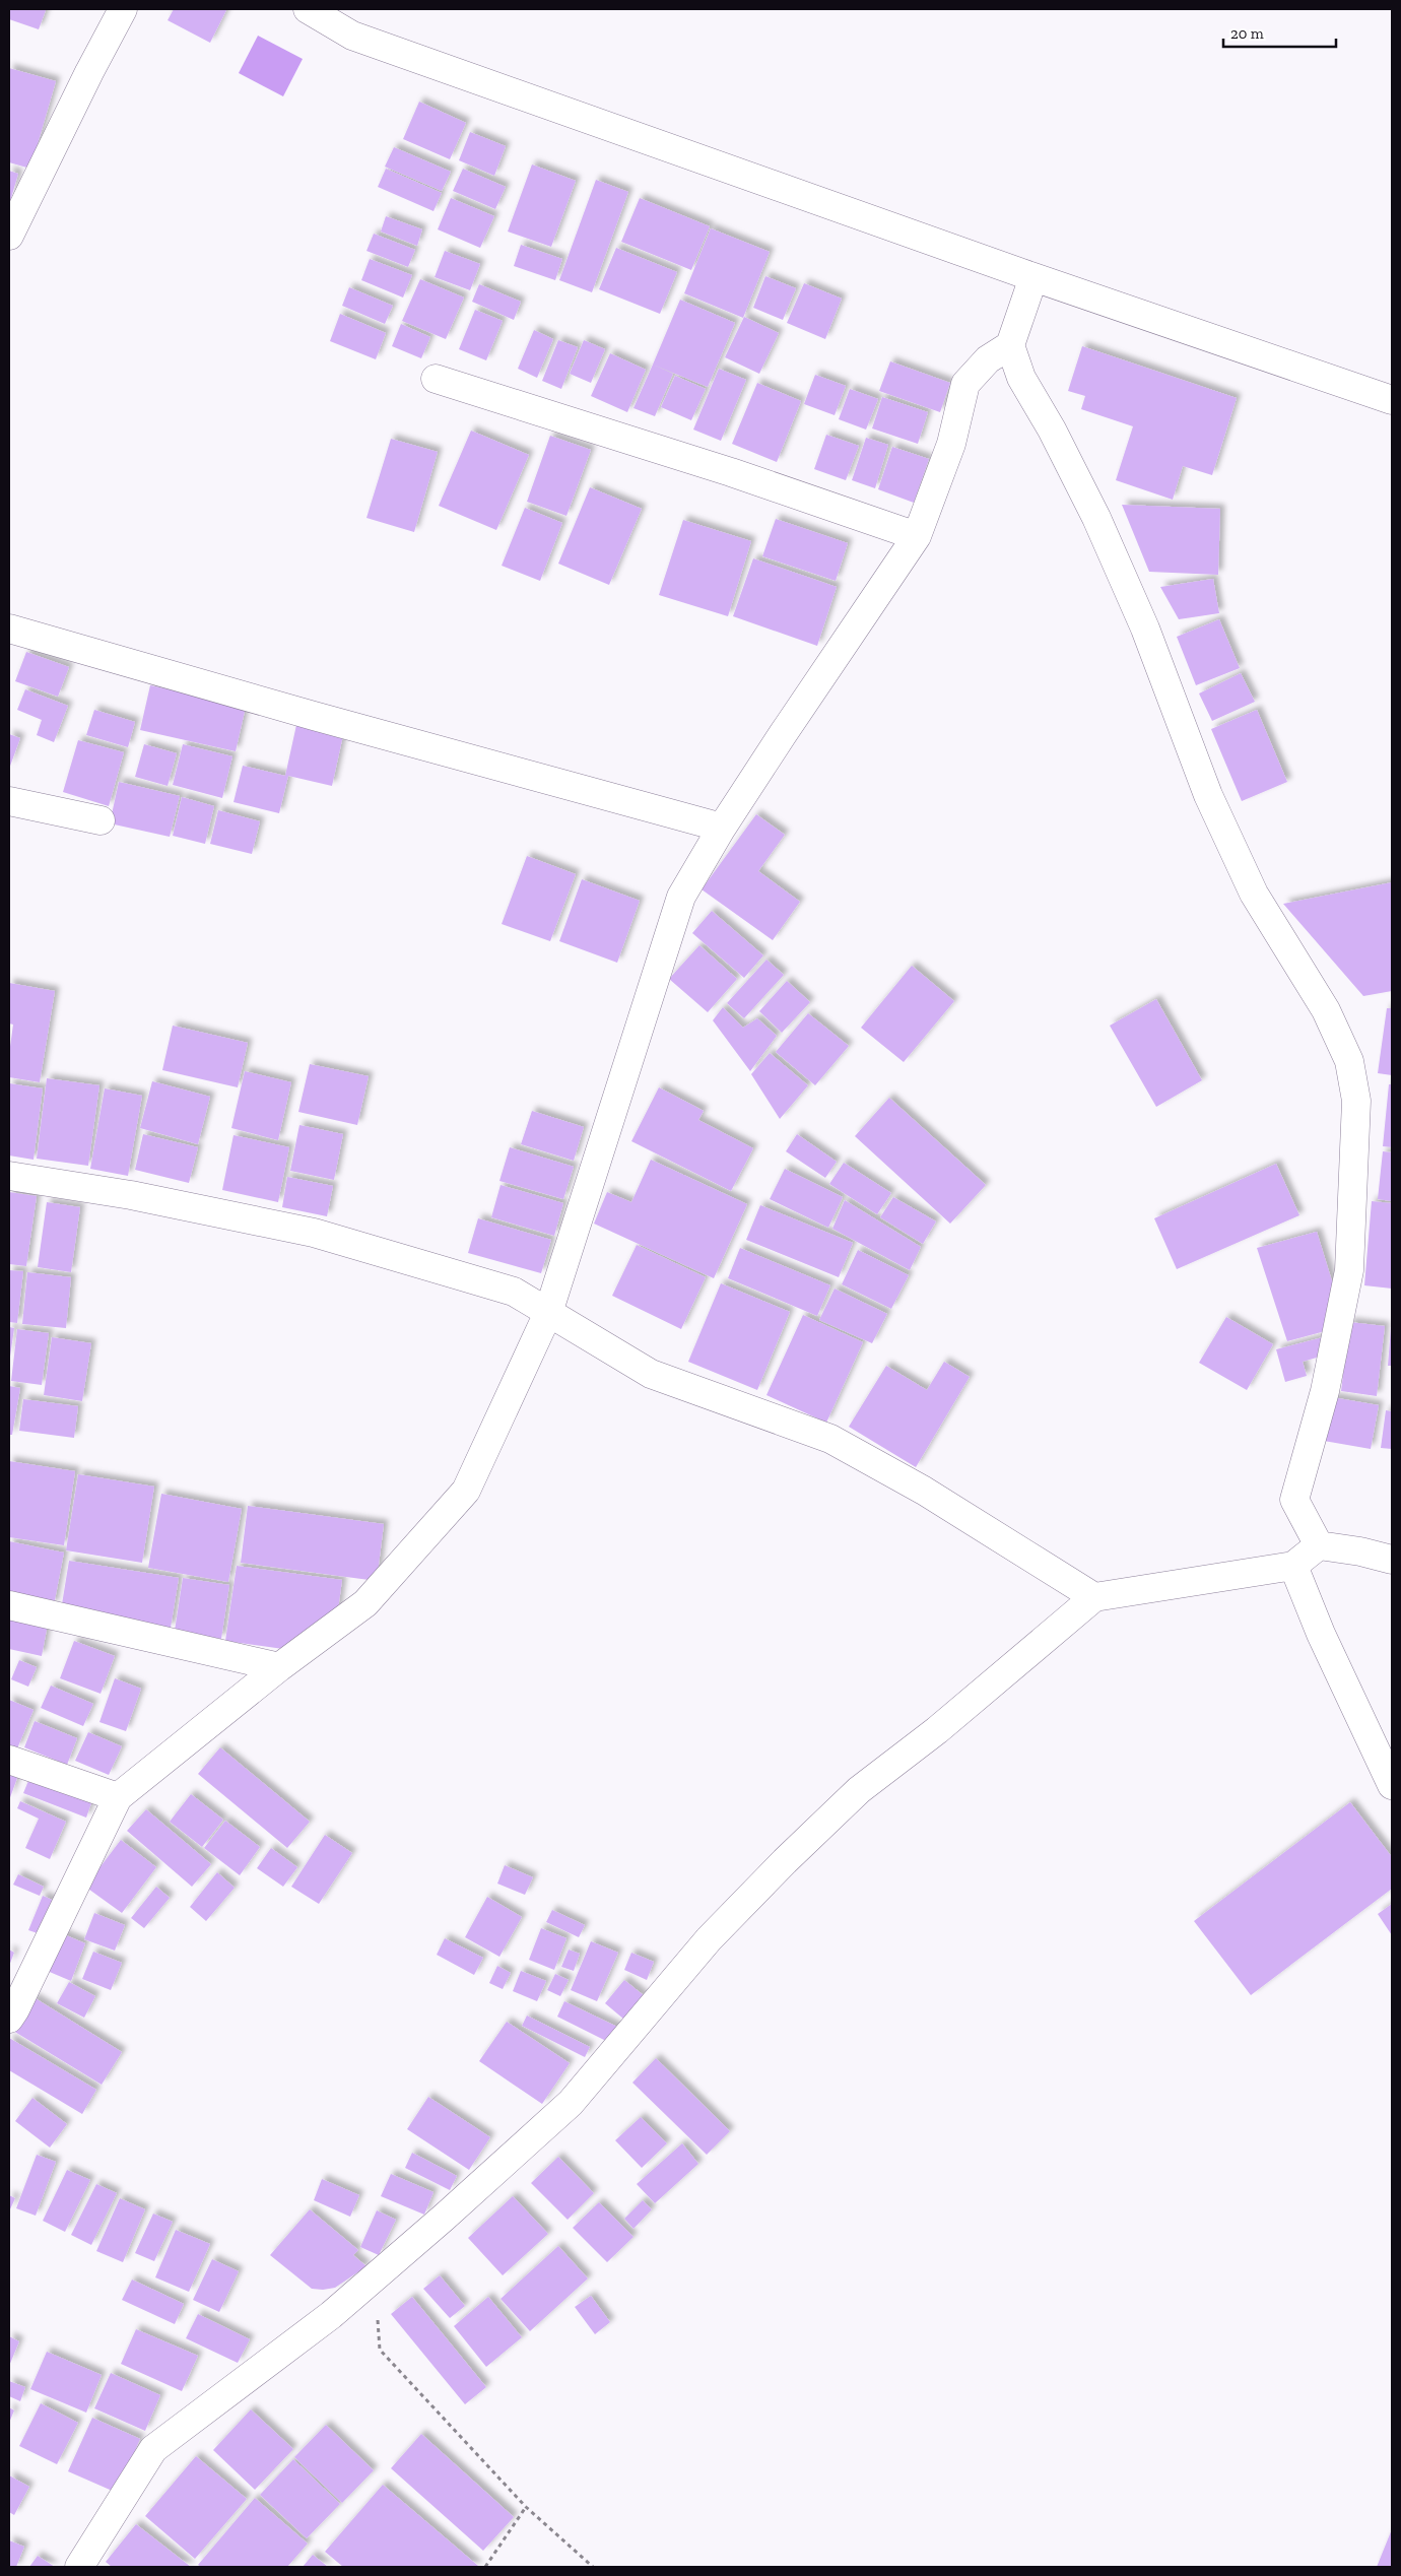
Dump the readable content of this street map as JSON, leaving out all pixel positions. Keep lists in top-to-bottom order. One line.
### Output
{"scale_bar":"20 m"}
